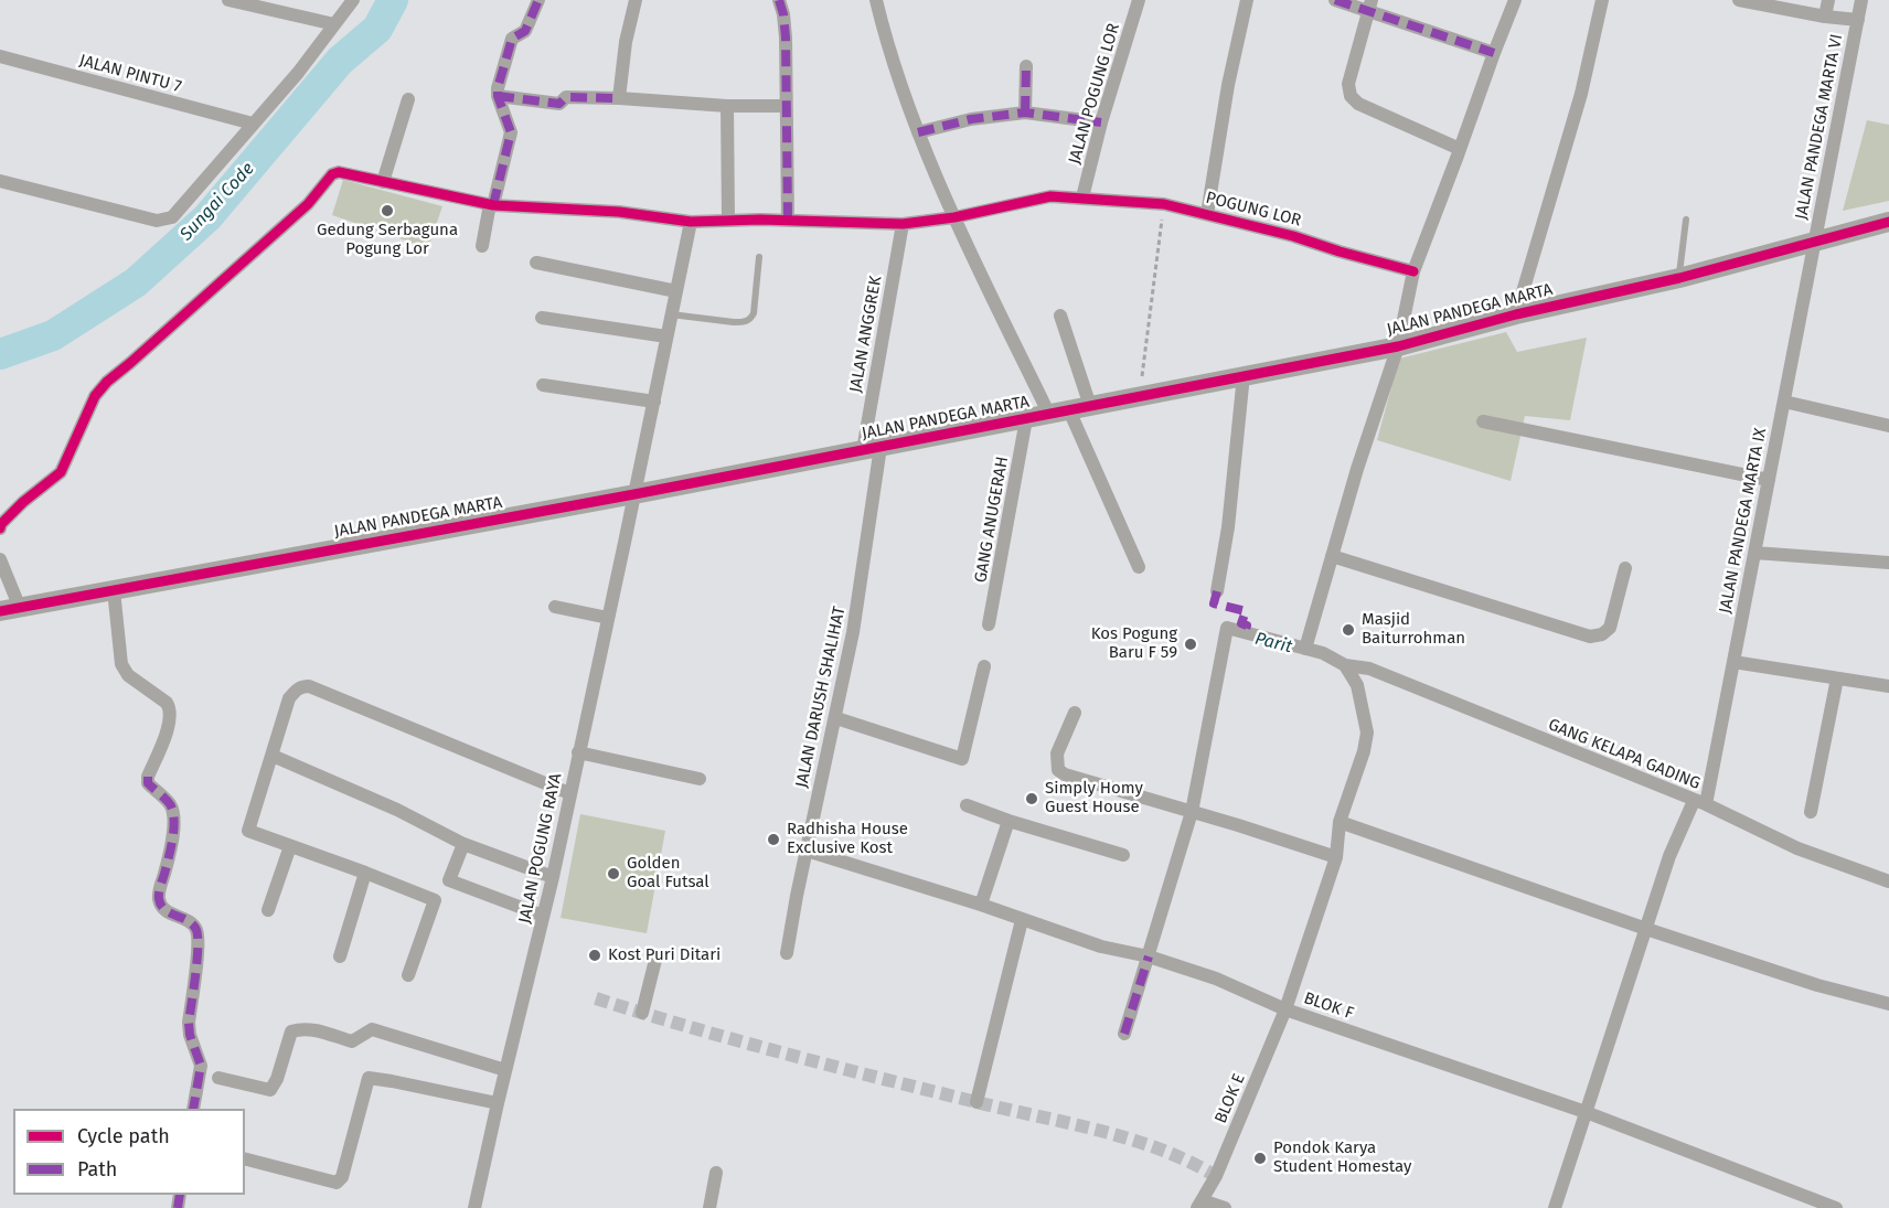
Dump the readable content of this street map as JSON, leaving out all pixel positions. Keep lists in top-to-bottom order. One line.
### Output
{"streets":{"street":["JALAN PINTU 7","JALAN POGUNG LOR","JALAN PANDEGA MARTA VI","POGUNG LOR","JALAN PANDEGA MARTA","JALAN ANGGREK","GANG ANUGERAH","JALAN PANDEGA MARTA IX","JALAN DARUSH SHALIHAT","GANG KELAPA GADING","JALAN POGUNG RAYA","BLOK F","BLOK E"]},"crossings":[["JALAN POGUNG LOR","POGUNG LOR"],["JALAN PANDEGA MARTA VI","JALAN PANDEGA MARTA"],["JALAN PANDEGA MARTA VI","JALAN PANDEGA MARTA IX"],["POGUNG LOR","JALAN ANGGREK"],["POGUNG LOR","JALAN POGUNG RAYA"],["JALAN PANDEGA MARTA","JALAN ANGGREK"],["JALAN PANDEGA MARTA","GANG ANUGERAH"],["JALAN PANDEGA MARTA","JALAN PANDEGA MARTA IX"],["JALAN PANDEGA MARTA","JALAN DARUSH SHALIHAT"],["JALAN PANDEGA MARTA","JALAN POGUNG RAYA"],["JALAN ANGGREK","JALAN DARUSH SHALIHAT"],["JALAN PANDEGA MARTA IX","GANG KELAPA GADING"],["JALAN PANDEGA MARTA IX","BLOK F"],["JALAN DARUSH SHALIHAT","BLOK F"],["GANG KELAPA GADING","BLOK E"],["BLOK F","BLOK E"]],"water":["Sungai Code","Parit"],"places":["Gedung Serbaguna Pogung Lor","Masjid Baiturrohman","Kos Pogung Baru F 59","Simply Homy Guest House","Radhisha House Exclusive Kost","Golden Goal Futsal","Kost Puri Ditari","Pondok Karya Student Homestay"],"legend":["Cycle path","Path"]}
